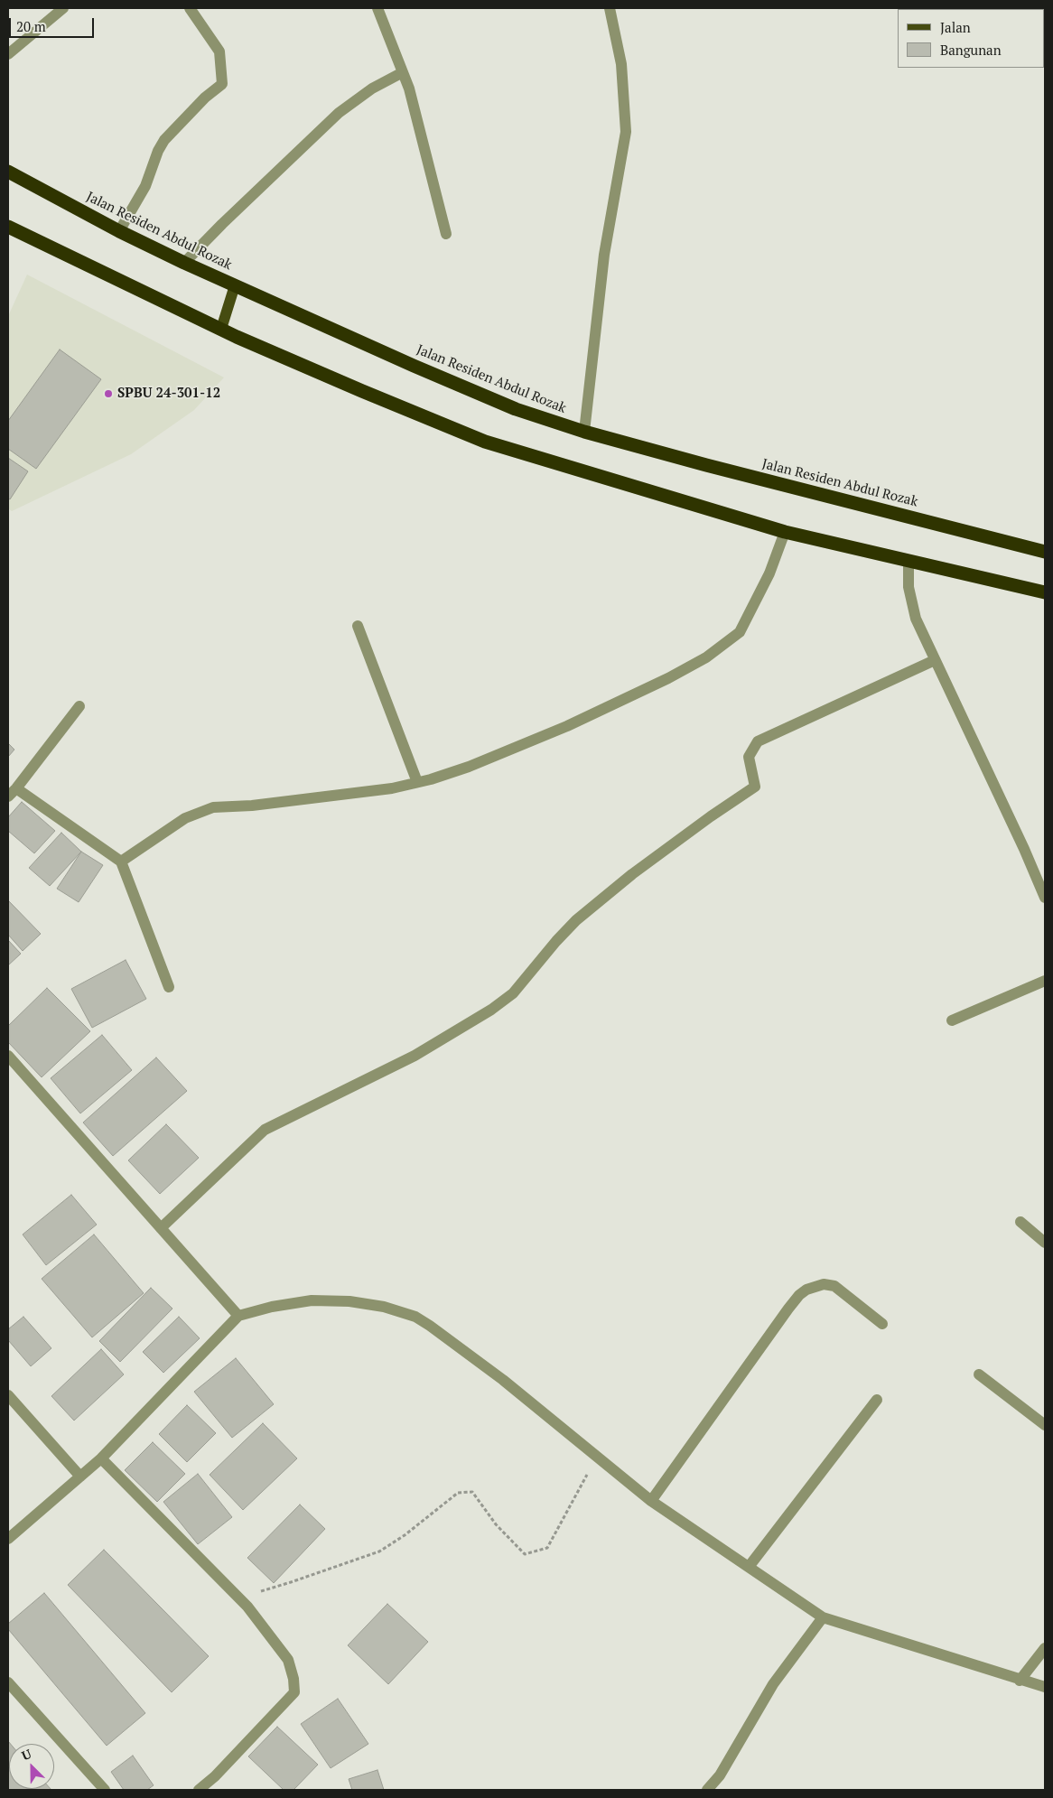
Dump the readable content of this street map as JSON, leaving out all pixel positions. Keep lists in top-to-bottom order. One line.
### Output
{"streets":{"highway":["Jalan Residen Abdul Rozak"]},"places":["SPBU 24-301-12"],"legend":["Jalan","Bangunan"],"scale_bar":"20 m","north":"top left"}
